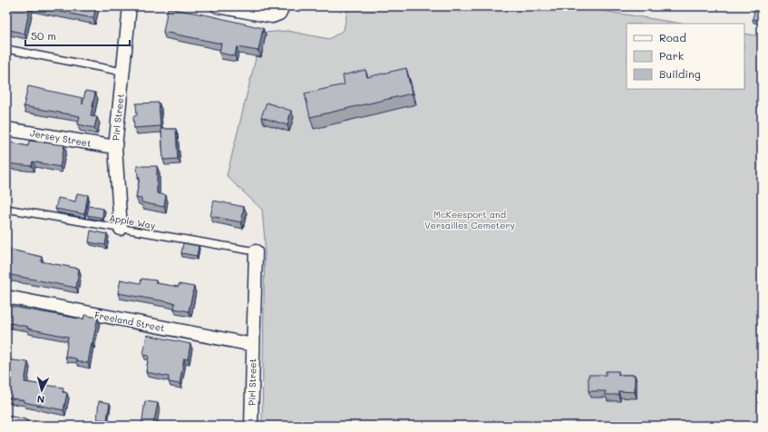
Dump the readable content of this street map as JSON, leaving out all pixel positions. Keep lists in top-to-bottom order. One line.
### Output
{"streets":{"street":["Pirl Street","Jersey Street","Freeland Street"],"lane":["Apple Way"]},"crossings":[["Pirl Street","Jersey Street"],["Pirl Street","Apple Way"],["Pirl Street","Freeland Street"]],"parks":["McKeesport and Versailles Cemetery"],"legend":["Road","Park","Building"],"scale_bar":"50 m","north":"bottom"}
